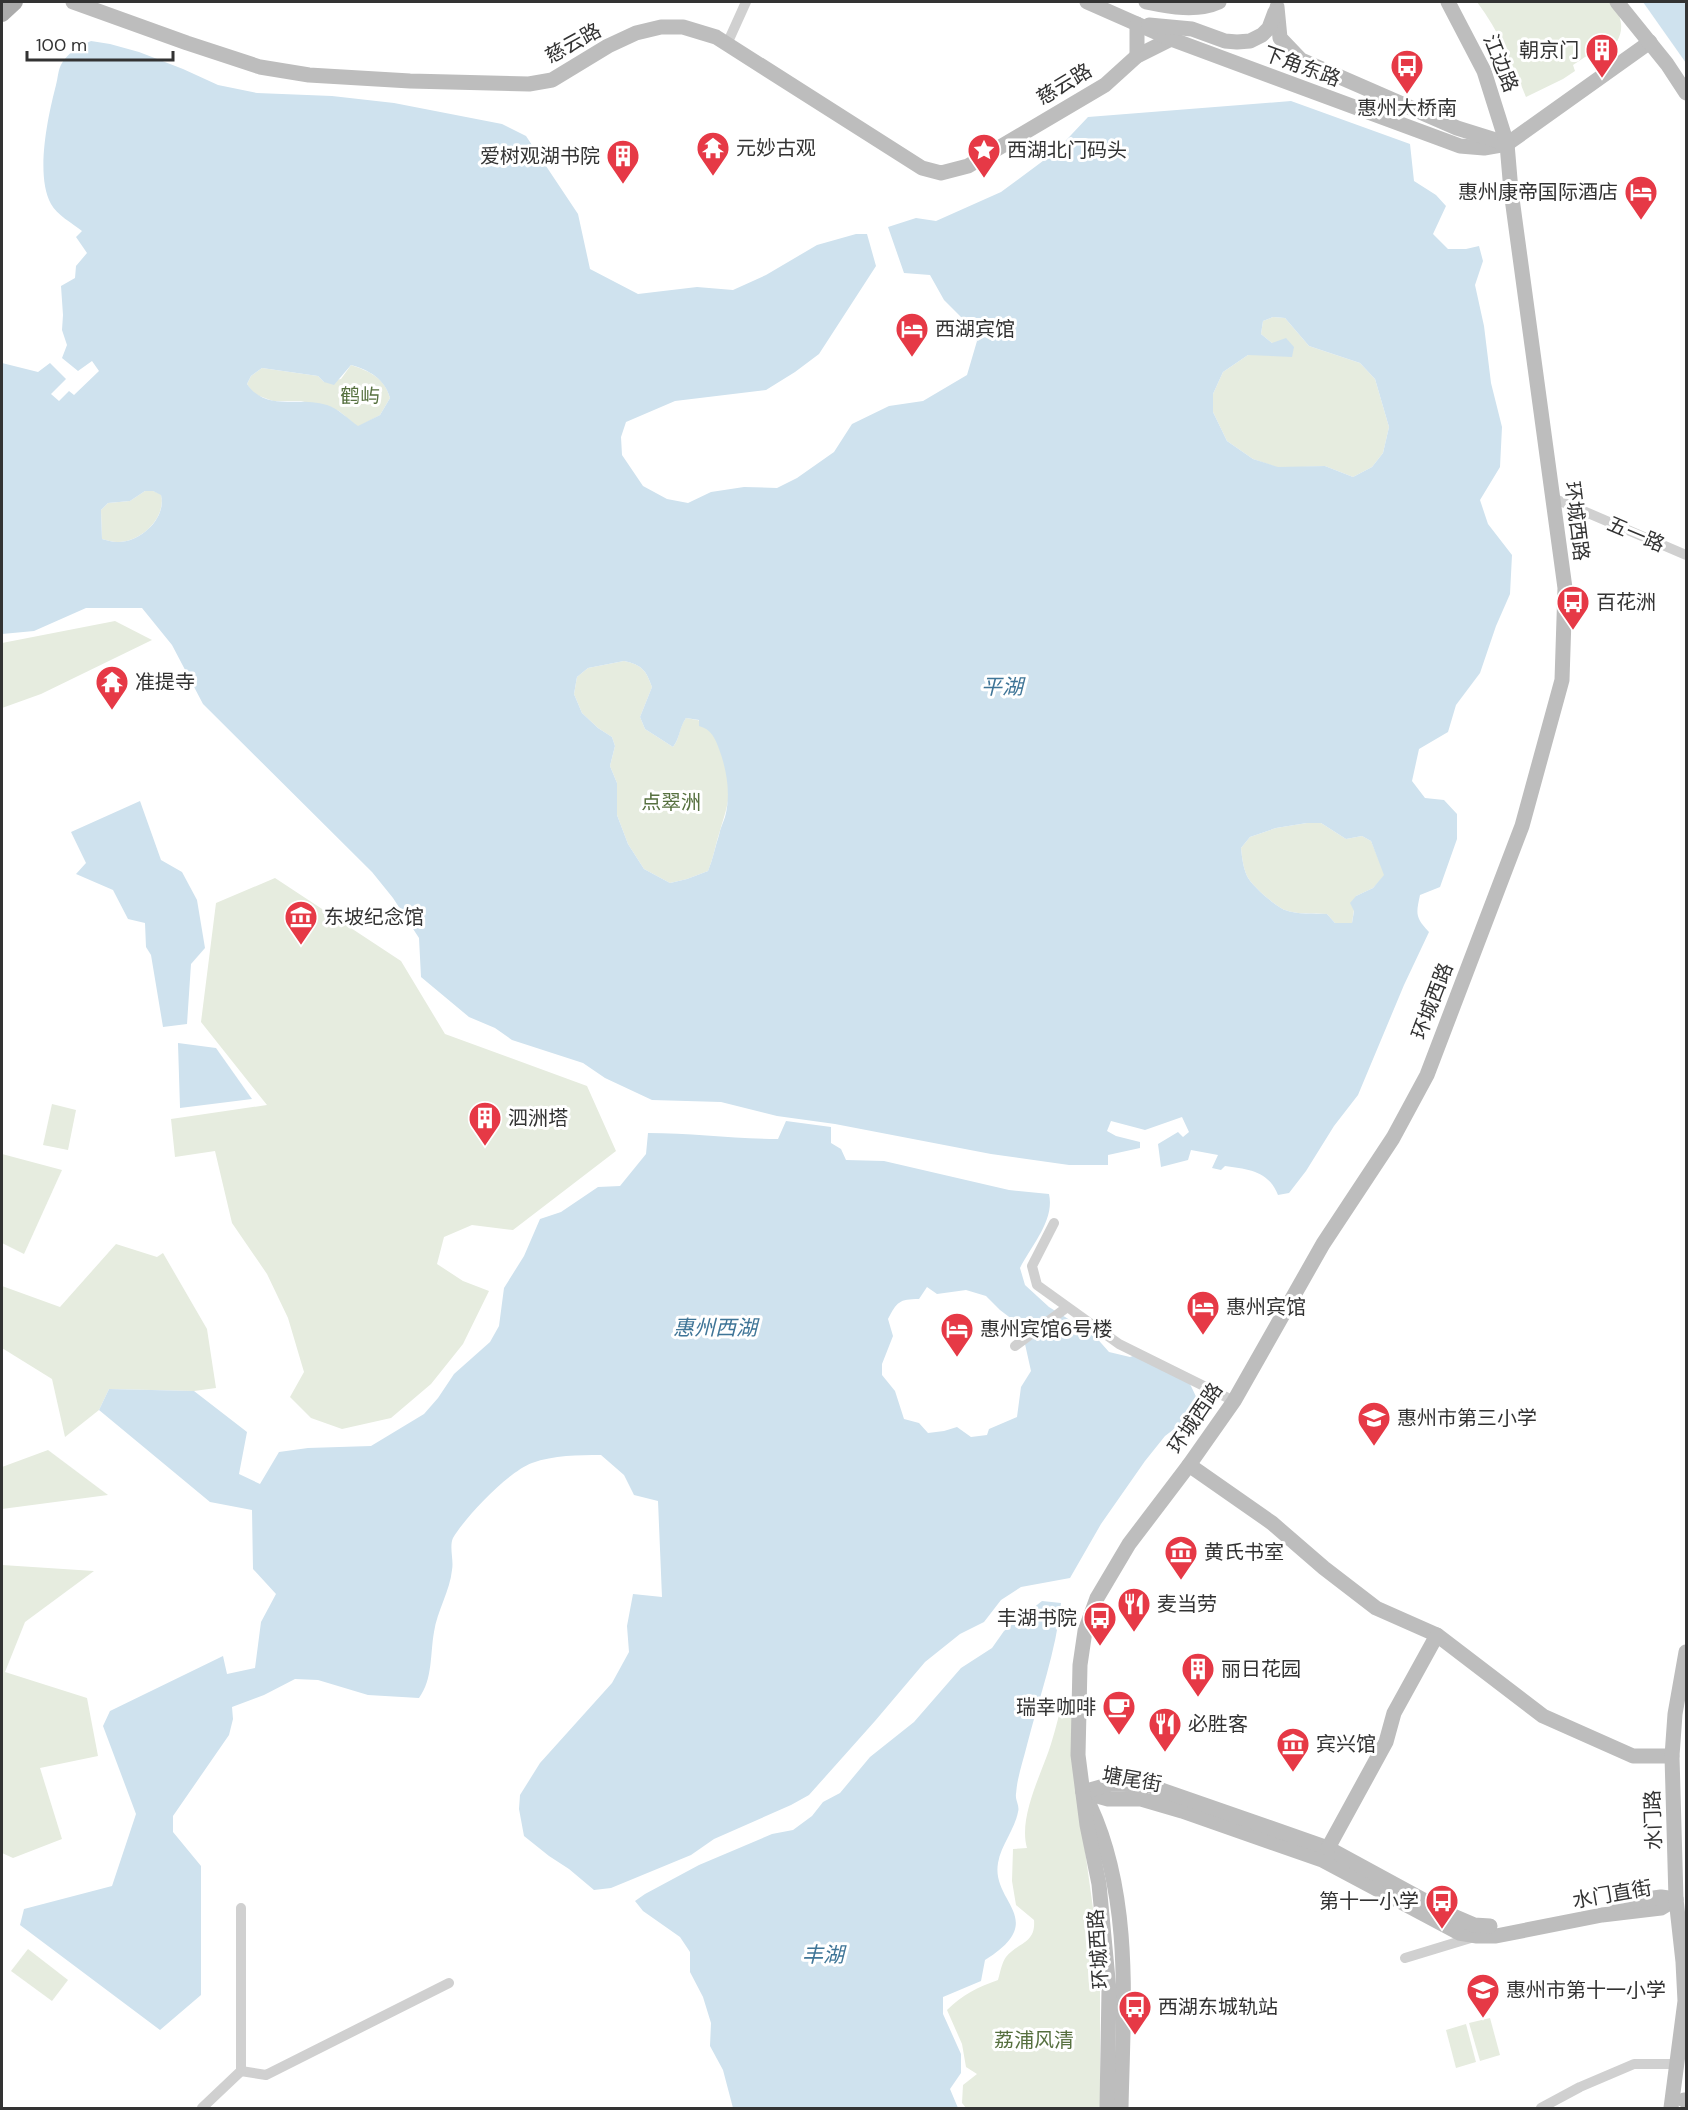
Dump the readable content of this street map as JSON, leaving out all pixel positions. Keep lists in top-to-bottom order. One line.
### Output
{"streets":{"street":["慈云路","江边路","下角东路","环城西路","五一路","塘尾街","水门路","水门直街"]},"crossings":[["慈云路","下角东路"],["江边路","下角东路"],["江边路","环城西路"],["下角东路","环城西路"],["环城西路","五一路"],["环城西路","塘尾街"],["塘尾街","水门直街"],["水门路","水门直街"]],"water":["平湖","惠州西湖","丰湖"],"parks":["鹤屿","点翠洲","荔浦风清"],"places":{"building":["朝京门","爱树观湖书院","泗洲塔","丽日花园"],"bus stop":["惠州大桥南","百花洲","丰湖书院","第十一小学","西湖东城轨站"],"temple":["元妙古观","准提寺"],"place":["西湖北门码头"],"hotel":["惠州康帝国际酒店","西湖宾馆","惠州宾馆","惠州宾馆6号楼"],"museum":["东坡纪念馆","黄氏书室","宾兴馆"],"school or university":["惠州市第三小学","惠州市第十一小学"],"restaurant":["麦当劳","必胜客"],"cafe":["瑞幸咖啡"]},"scale_bar":"100 m"}
